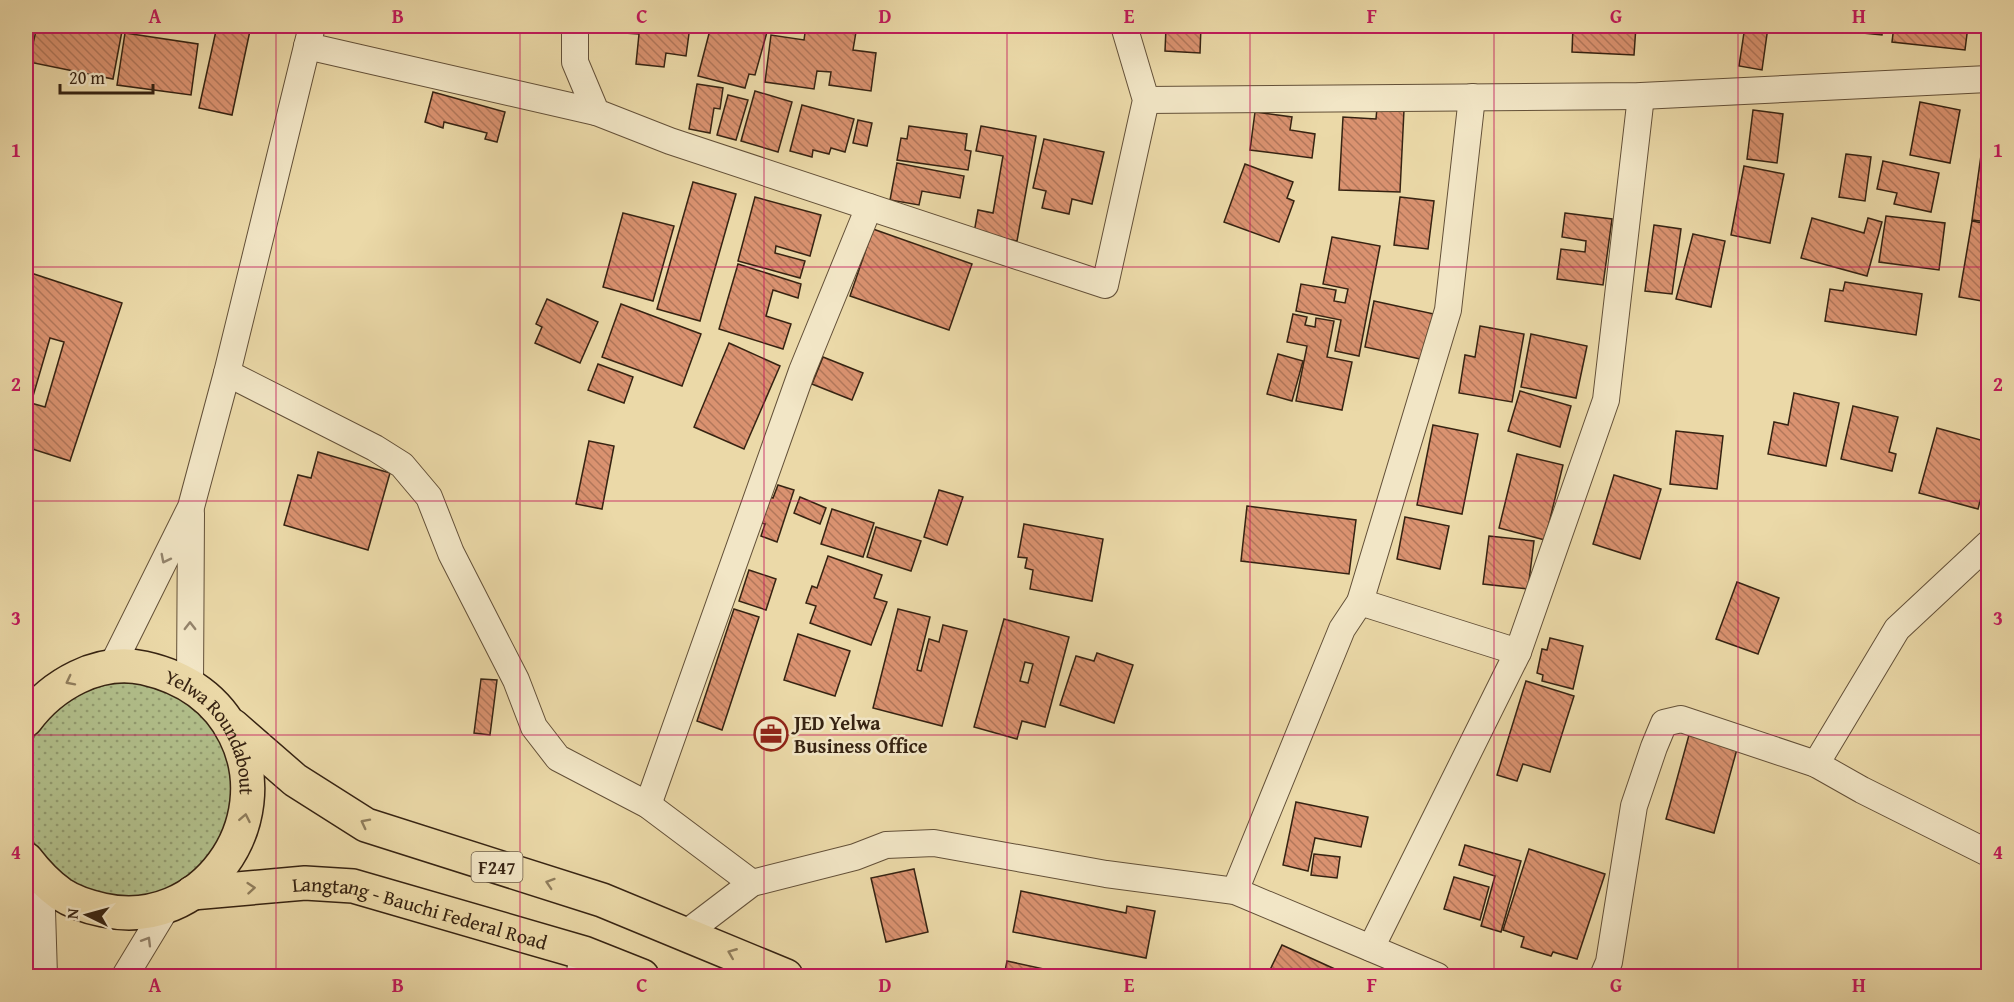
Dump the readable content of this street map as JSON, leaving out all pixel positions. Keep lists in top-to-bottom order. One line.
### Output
{"streets":{"main road":["Yelwa Roundabout","F247","Langtang - Bauchi Federal Road"]},"crossings":[["Yelwa Roundabout","F247"],["Yelwa Roundabout","Langtang - Bauchi Federal Road"]],"places":{"office":["JED Yelwa Business Office"]},"scale_bar":"20 m","north":"left","grid":{"columns":["A","B","C","D","E","F","G","H"],"rows":["1","2","3","4"]}}
